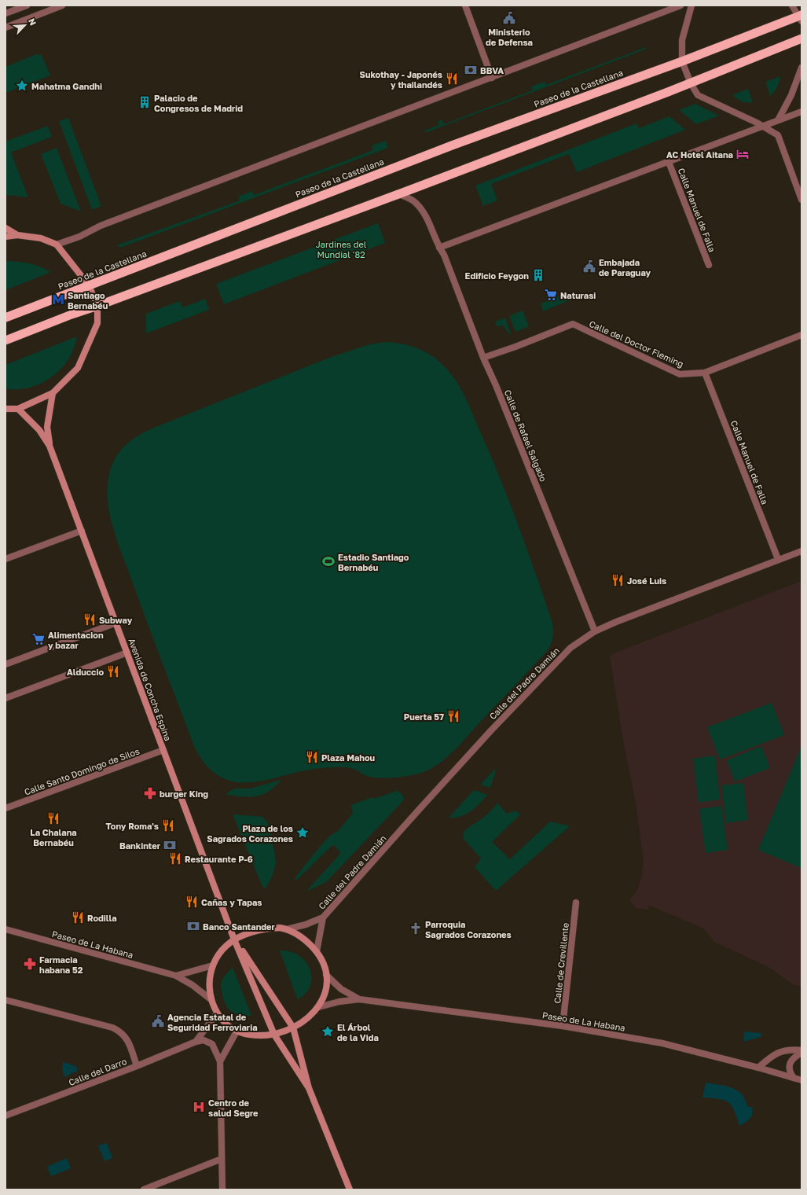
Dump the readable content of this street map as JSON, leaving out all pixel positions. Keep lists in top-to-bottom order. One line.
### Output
{"streets":{"highway":["Paseo de la Castellana"],"main road":["Avenida de Concha Espina"],"street":["Calle Manuel de Falla","Calle del Doctor Fleming","Calle de Rafael Salgado","Calle del Padre Damián","Calle Santo Domingo de Silos","Paseo de La Habana","Calle de Crevillente","Calle del Darro"]},"crossings":[["Calle Manuel de Falla","Calle del Doctor Fleming"],["Calle Manuel de Falla","Calle del Padre Damián"],["Calle del Doctor Fleming","Calle de Rafael Salgado"],["Calle de Rafael Salgado","Calle del Padre Damián"],["Avenida de Concha Espina","Calle Santo Domingo de Silos"],["Paseo de La Habana","Calle de Crevillente"]],"parks":["Jardines del Mundial ´82"],"places":{"public building":["Ministerio de Defensa","Embajada de Paraguay","Agencia Estatal de Seguridad Ferroviaria"],"bank":["BBVA","Bankinter","Banco Santander"],"restaurant":["Sukothay - Japonés y thailandés","José Luis","Subway","Alduccio","Puerta 57","Plaza Mahou","La Chalana Bernabéu","Tony Roma's","Restaurante P-6","Cañas y Tapas","Rodilla"],"place":["Mahatma Gandhi","Plaza de los Sagrados Corazones","El Árbol de la Vida"],"building":["Palacio de Congresos de Madrid","Edificio Feygon"],"hotel":["AC Hotel Aitana"],"supermarket":["Naturasi","Alimentacion y bazar"],"metro station":["Santiago Bernabéu"],"sports":["Estadio Santiago Bernabéu"],"pharmacy":["burger King","Farmacia habana 52"],"church":["Parroquia Sagrados Corazones"],"hospital":["Centro de salud Segre"]},"north":"top right"}
